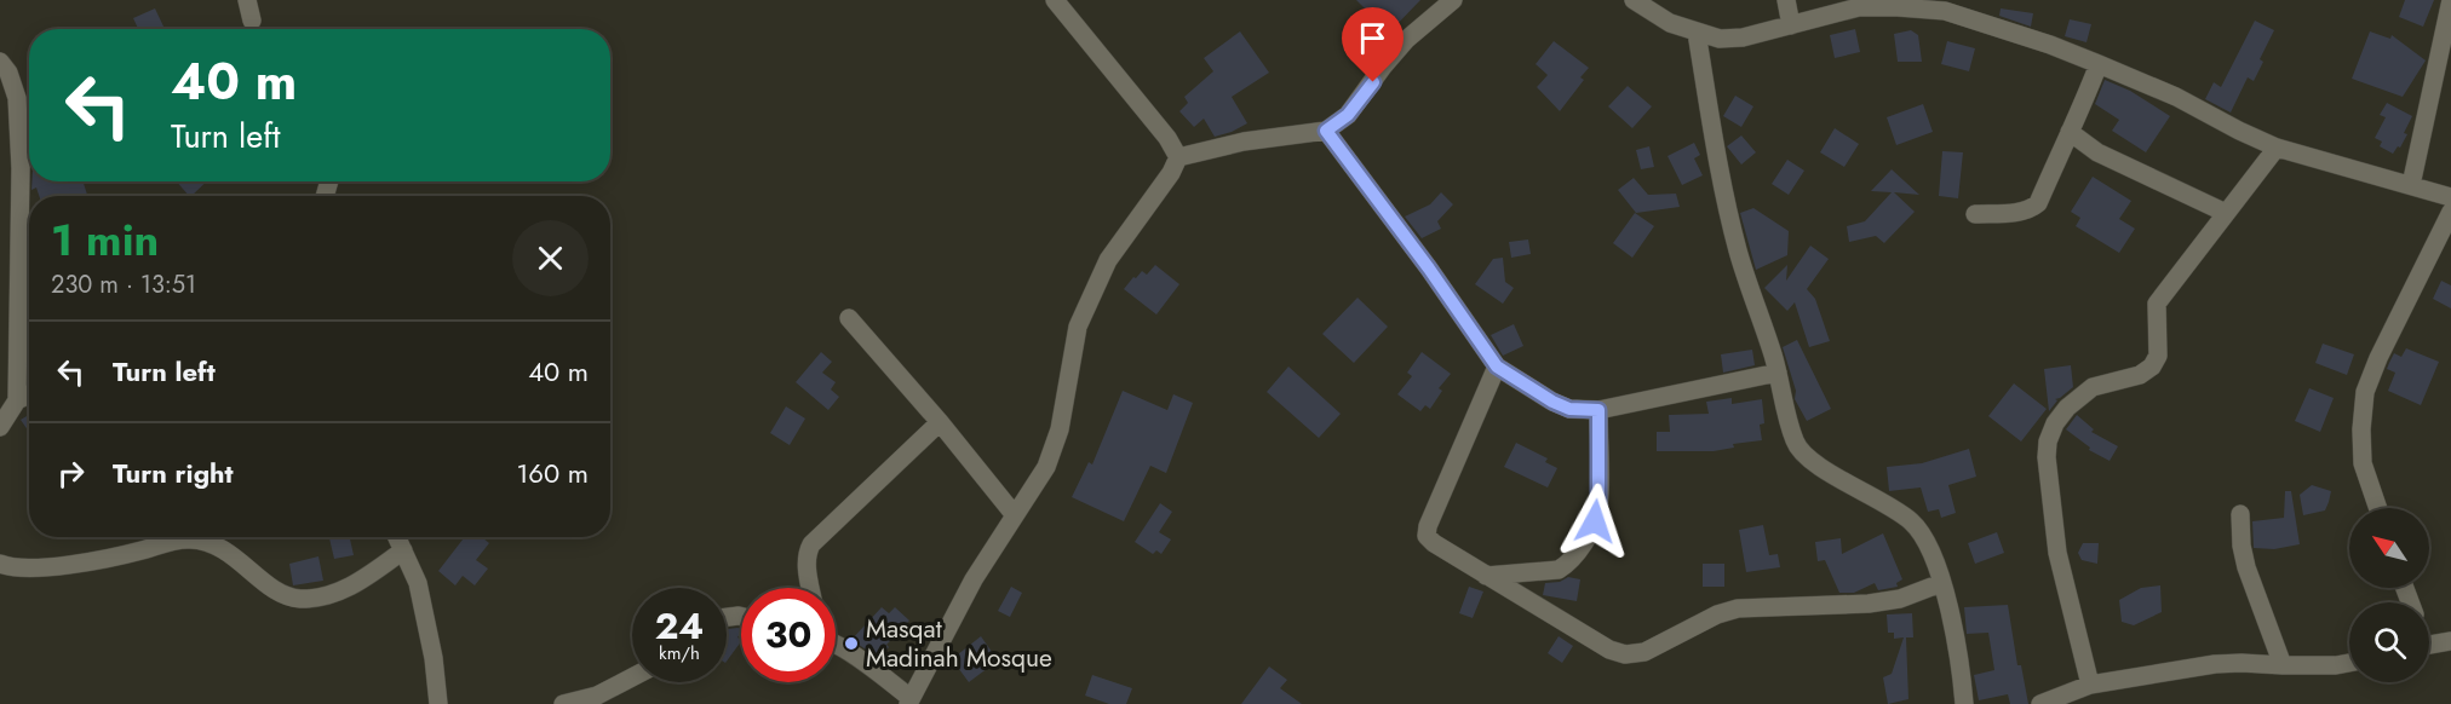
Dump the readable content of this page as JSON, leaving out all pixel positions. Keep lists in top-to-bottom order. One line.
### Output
{"places":["Masqat Madinah Mosque"],"north":"top left","page":{"turn":["40 m","Turn left"],"heading":["1 min","230 m · 13:51"],"list":[{"name":"Turn left","value":"40 m"},{"name":"Turn right","value":"160 m"}],"speed":"24 km/h","limit":"30"}}
